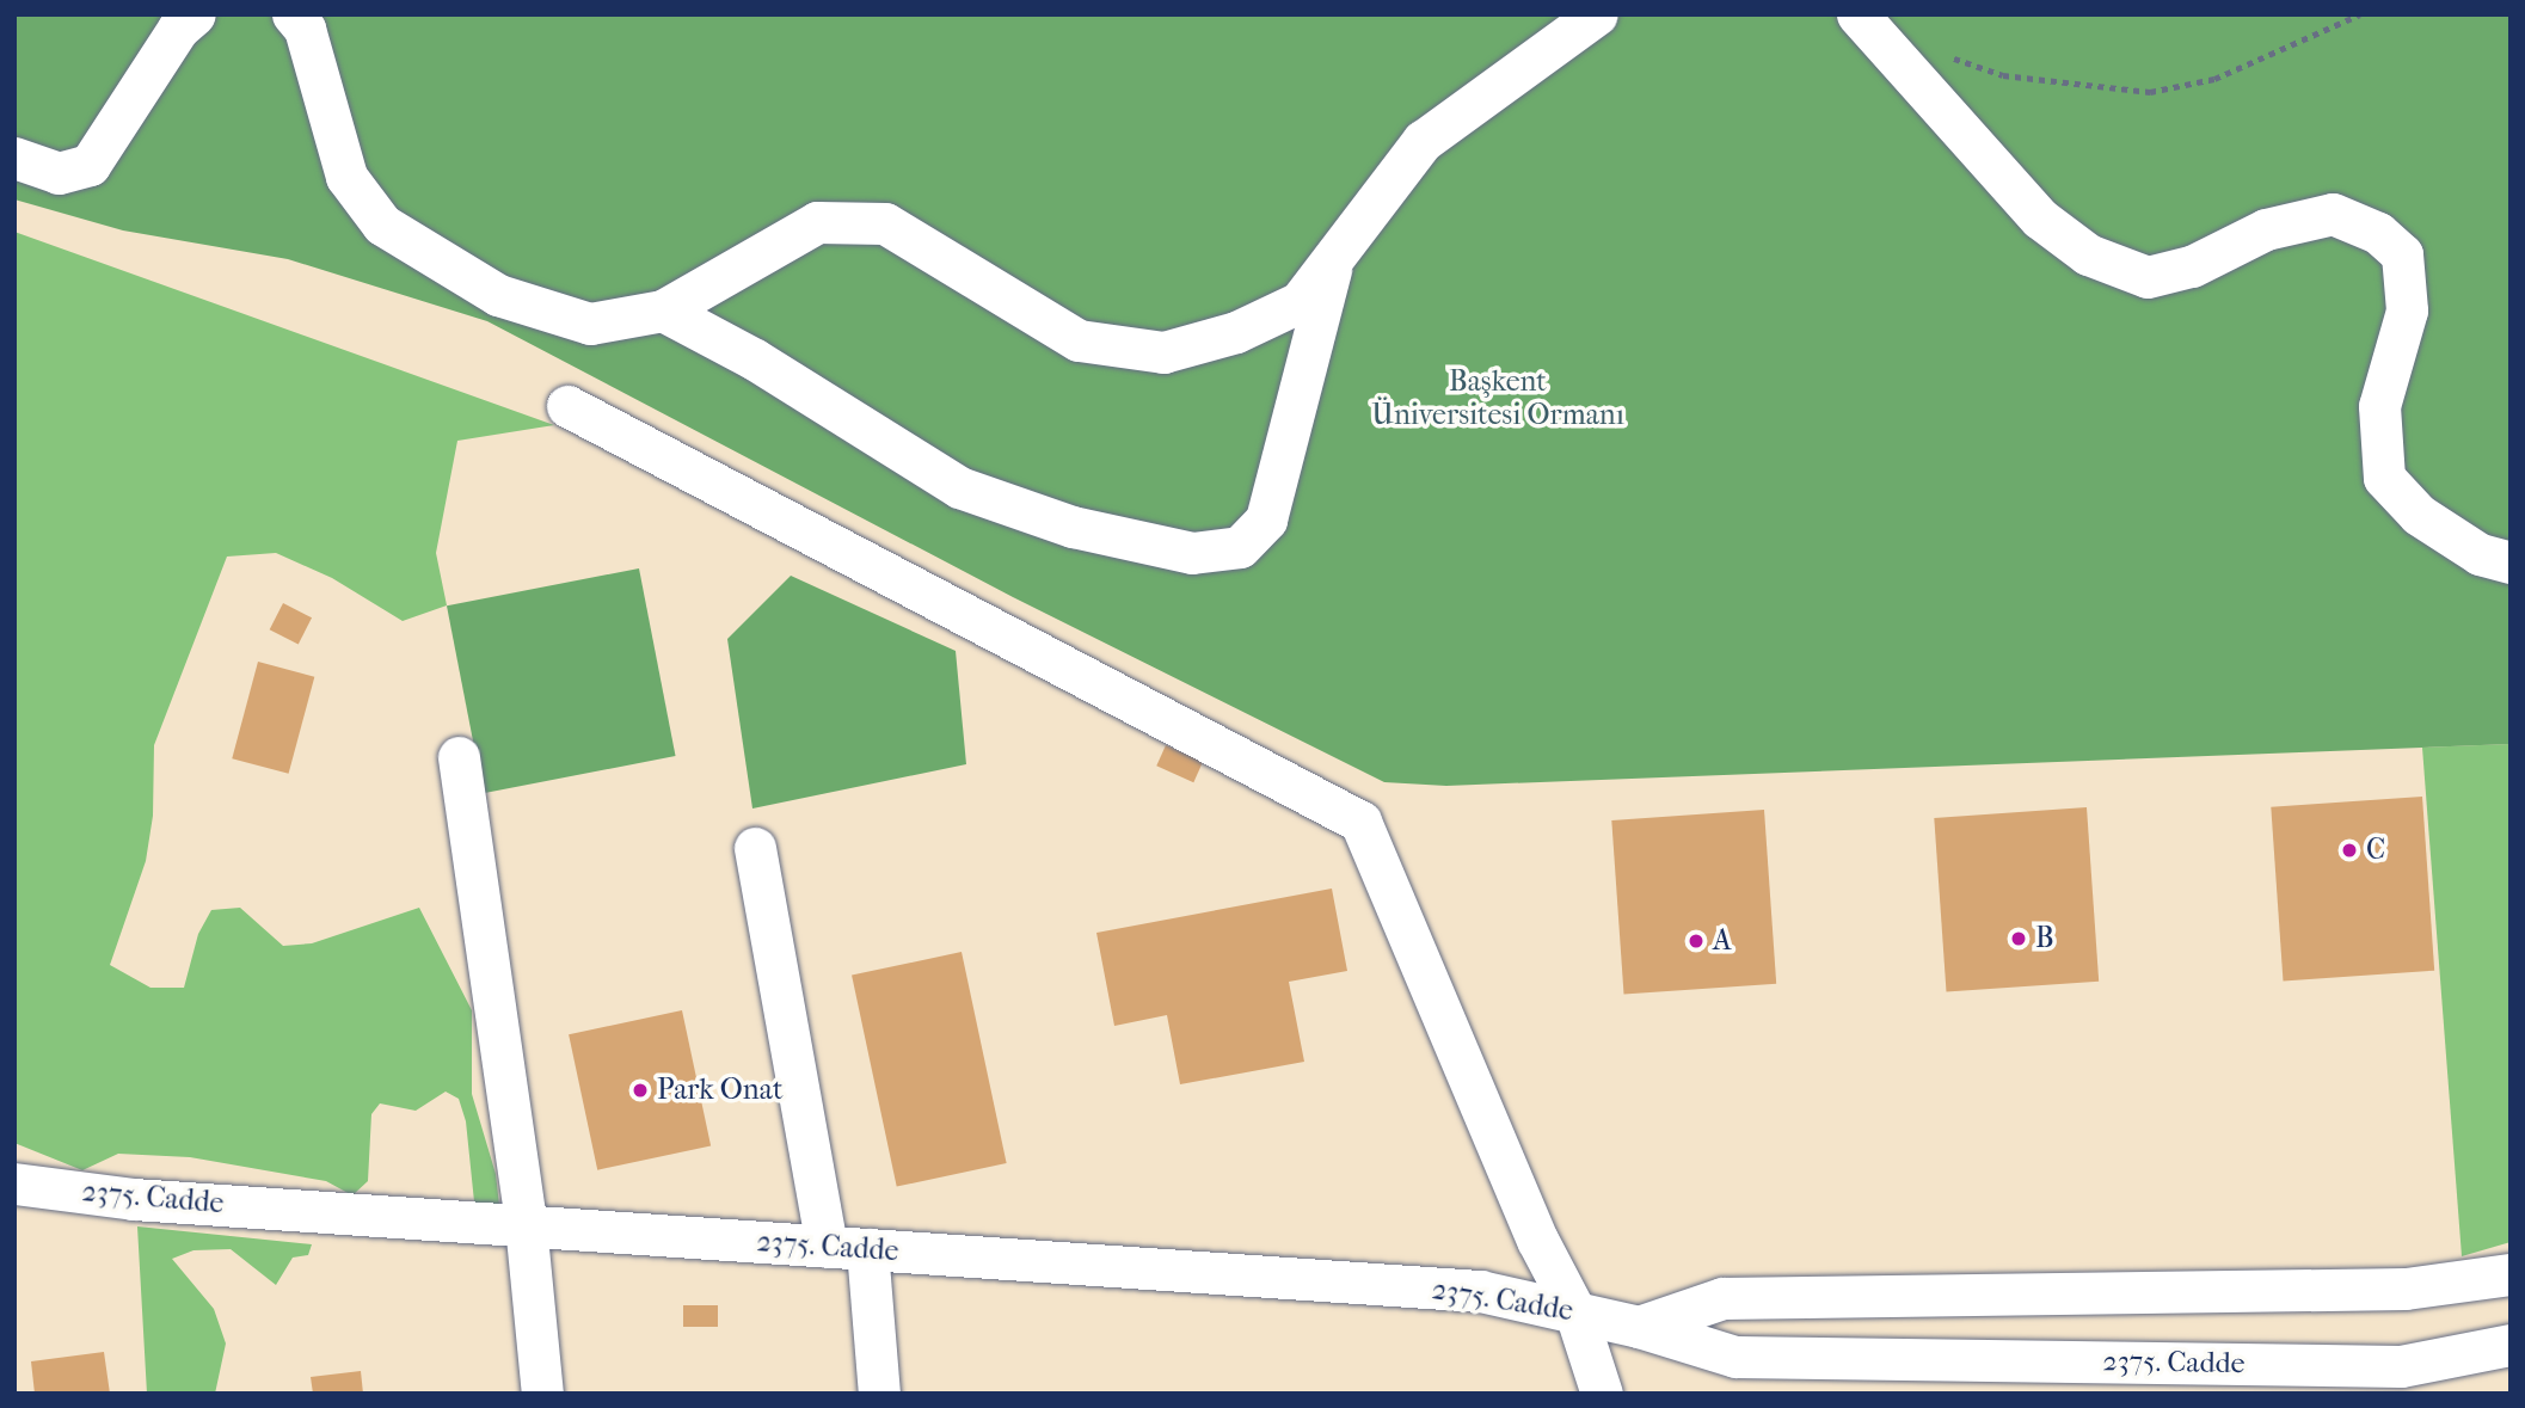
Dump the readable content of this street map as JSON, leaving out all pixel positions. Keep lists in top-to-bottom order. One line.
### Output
{"streets":{"street":["2375. Cadde"]},"parks":["Başkent Üniversitesi Ormanı"],"places":["C","B","A","Park Onat"]}
